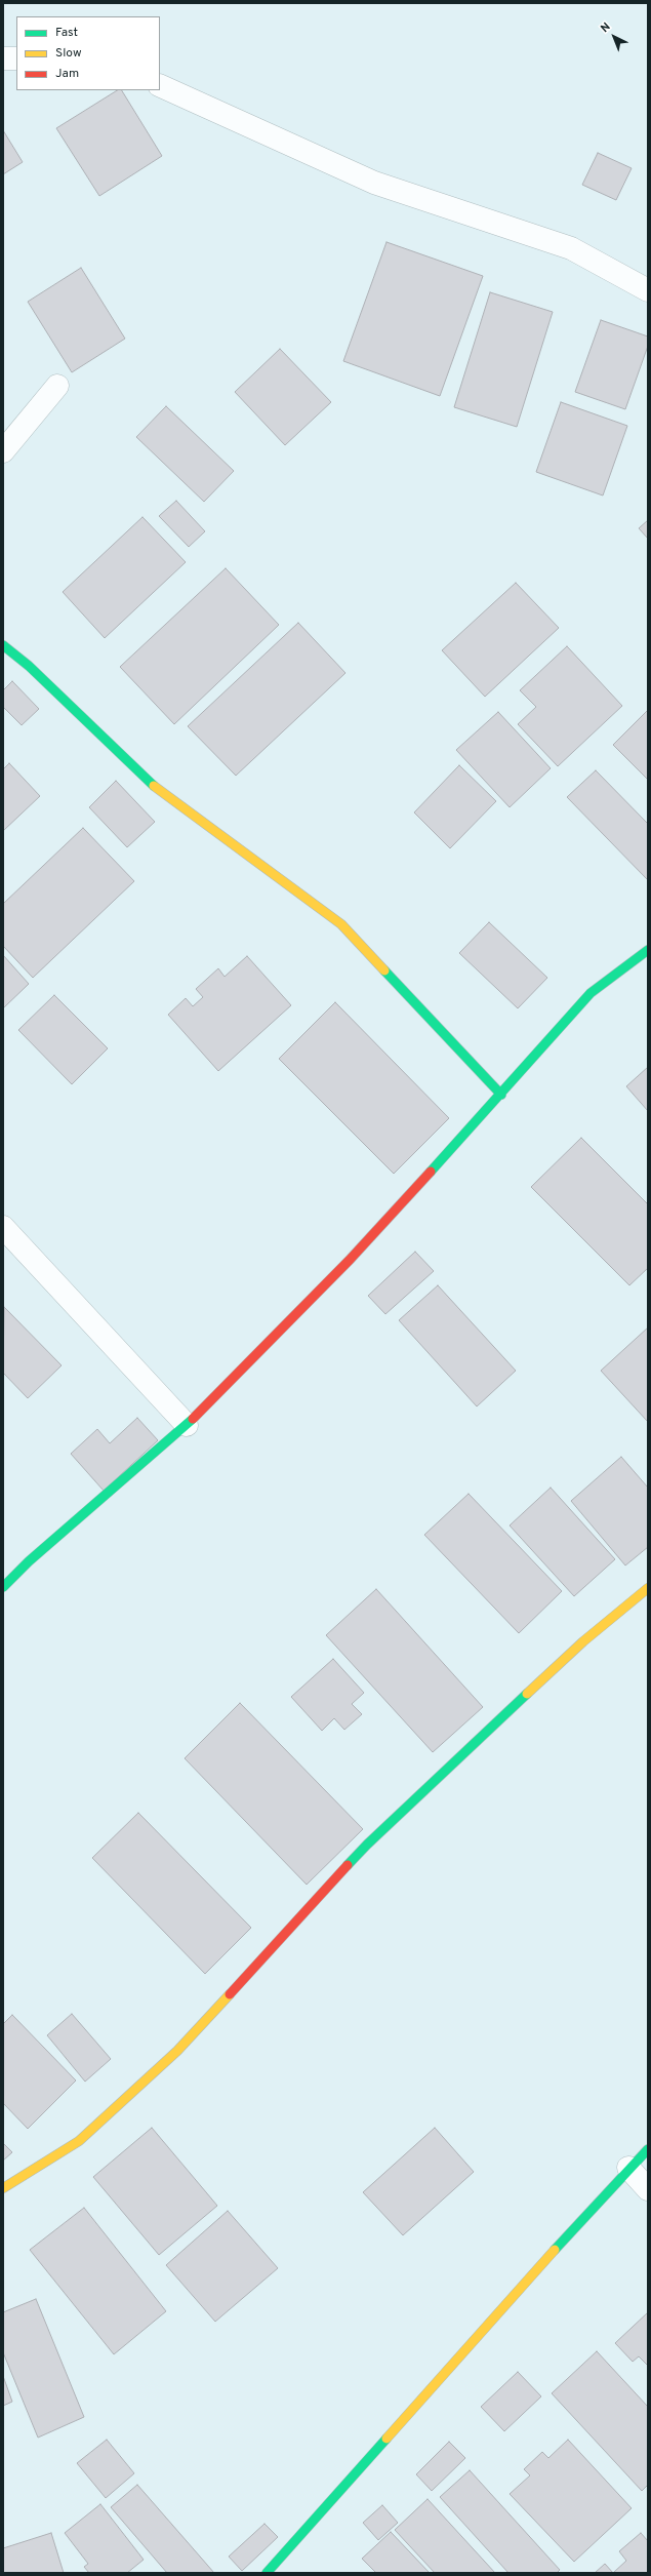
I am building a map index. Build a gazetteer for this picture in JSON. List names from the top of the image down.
{
  "legend": ["Fast", "Slow", "Jam"],
  "north": "top left"
}
